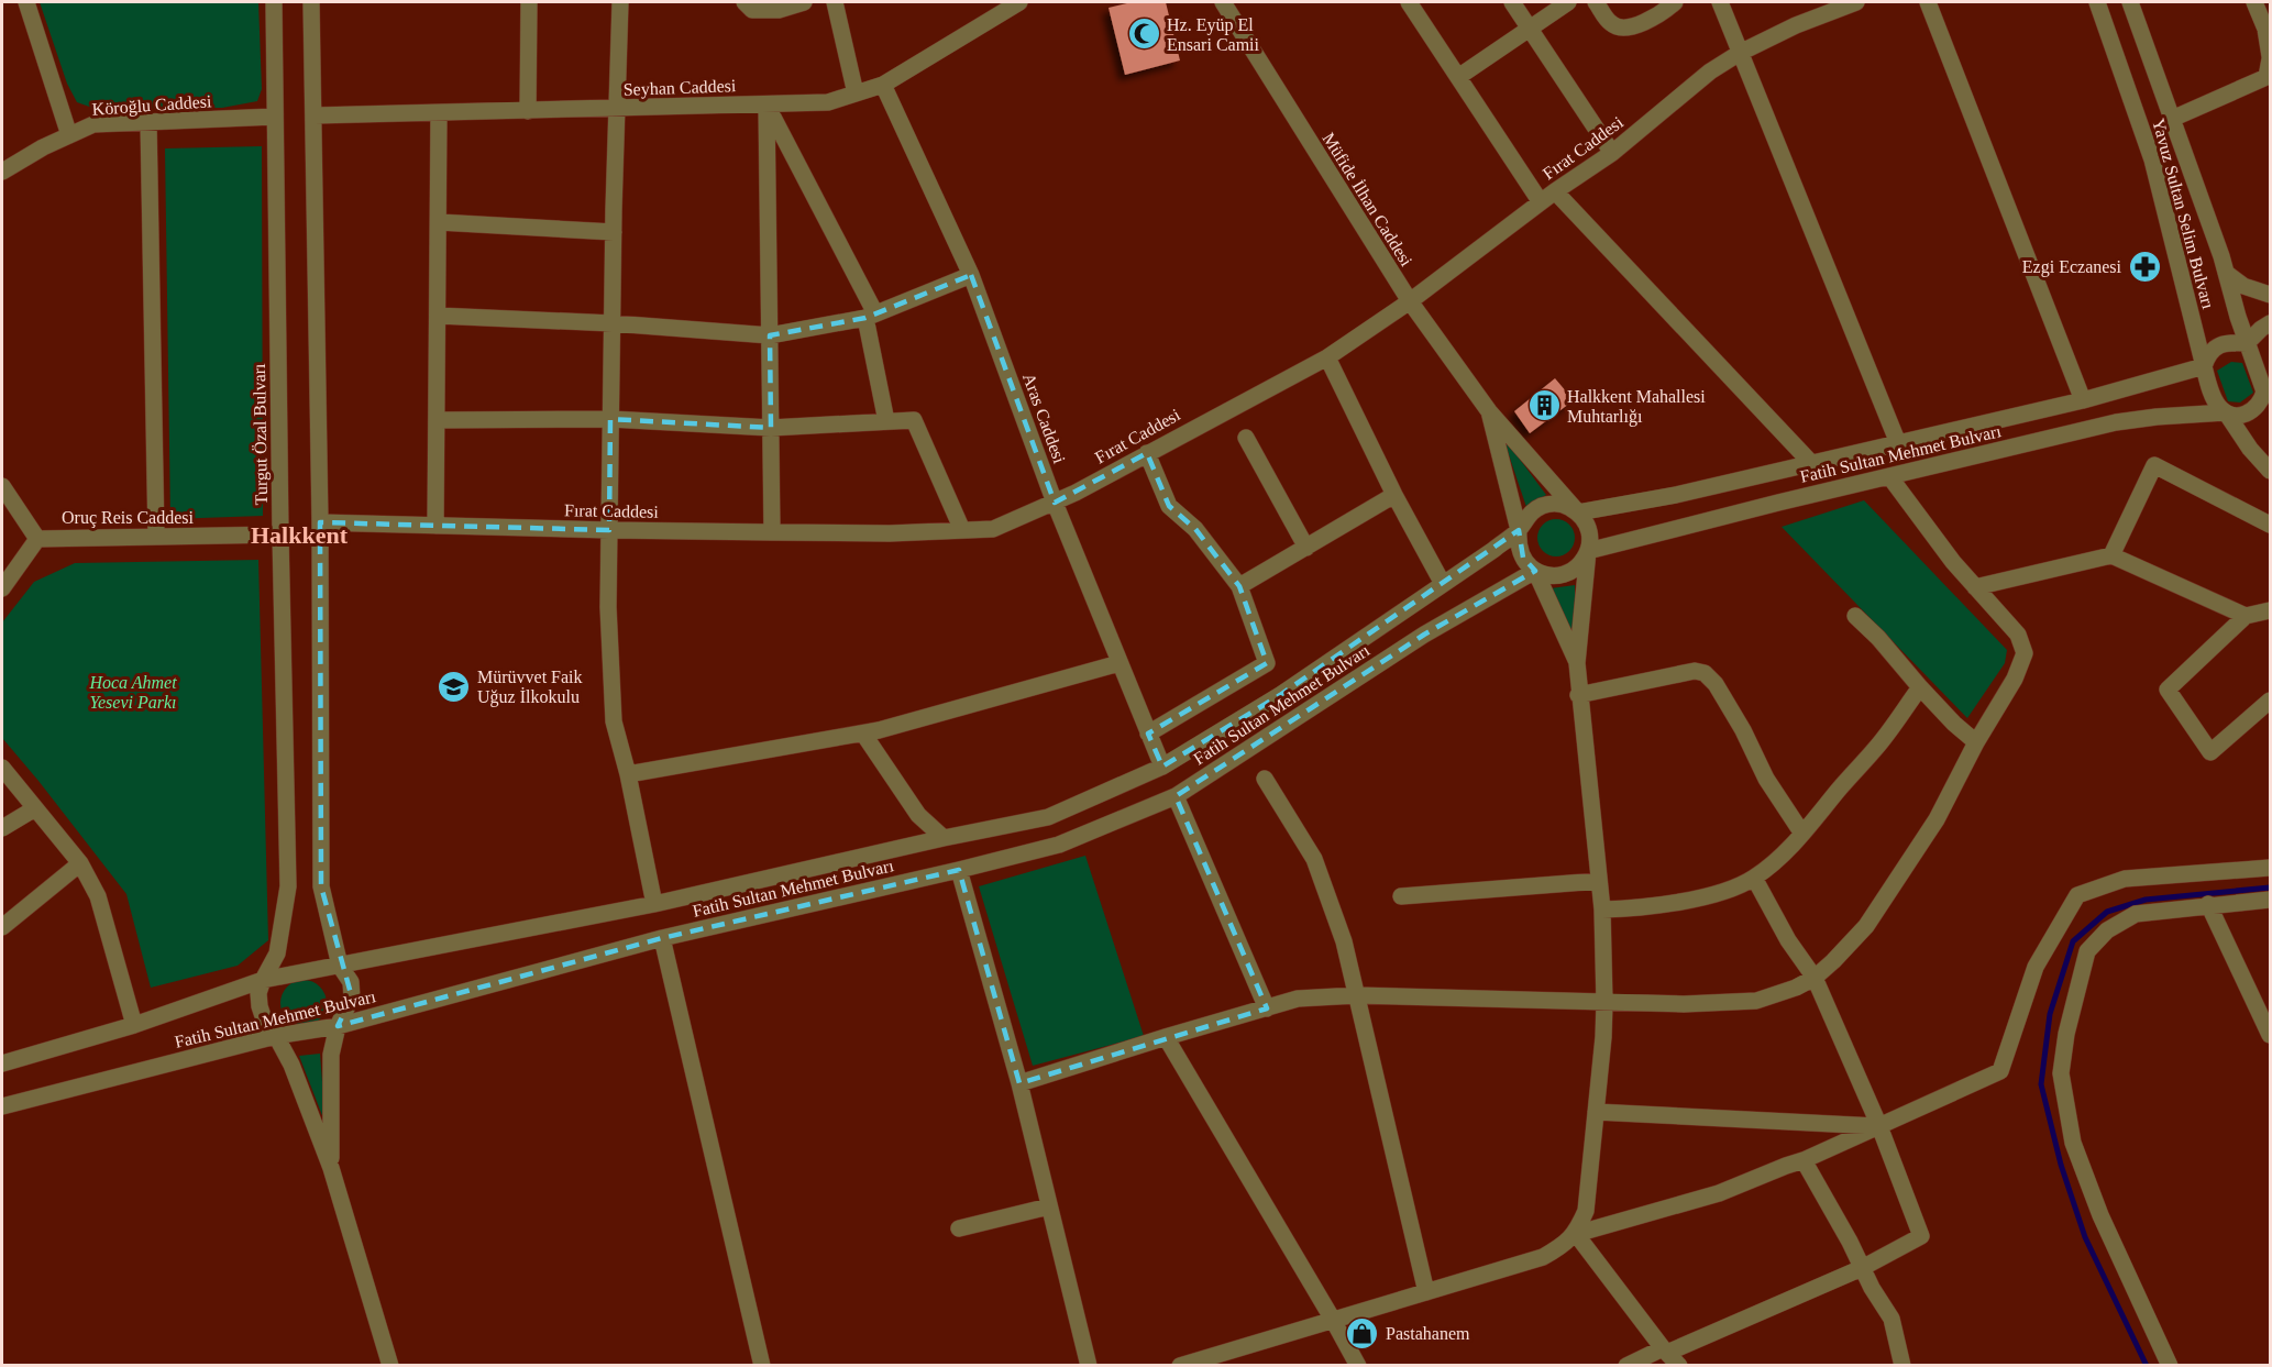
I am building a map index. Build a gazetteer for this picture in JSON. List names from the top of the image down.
{
  "streets": {
    "street": [
      "Seyhan Caddesi",
      "Köroğlu Caddesi",
      "Fırat Caddesi",
      "Müfide İlhan Caddesi",
      "Yavuz Sultan Selim Bulvarı",
      "Aras Caddesi",
      "Turgut Özal Bulvarı",
      "Fatih Sultan Mehmet Bulvarı",
      "Oruç Reis Caddesi"
    ]
  },
  "crossings": [
    ["Seyhan Caddesi", "Aras Caddesi"],
    ["Köroğlu Caddesi", "Turgut Özal Bulvarı"],
    ["Fırat Caddesi", "Müfide İlhan Caddesi"],
    ["Fırat Caddesi", "Aras Caddesi"],
    ["Müfide İlhan Caddesi", "Fatih Sultan Mehmet Bulvarı"],
    ["Yavuz Sultan Selim Bulvarı", "Fatih Sultan Mehmet Bulvarı"],
    ["Aras Caddesi", "Fatih Sultan Mehmet Bulvarı"],
    ["Turgut Özal Bulvarı", "Fatih Sultan Mehmet Bulvarı"],
    ["Turgut Özal Bulvarı", "Oruç Reis Caddesi"]
  ],
  "districts": ["Halkkent"],
  "parks": ["Hoca Ahmet Yesevi Parkı"],
  "places": {
    "mosque": ["Hz. Eyüp El Ensari Camii"],
    "pharmacy": ["Ezgi Eczanesi"],
    "building": ["Halkkent Mahallesi Muhtarlığı"],
    "school or university": ["Mürüvvet Faik Uğuz İlkokulu"],
    "shop": ["Pastahanem"]
  }
}
